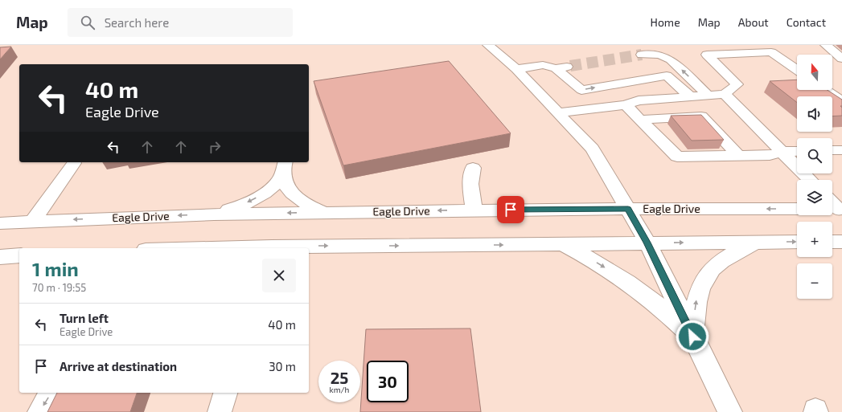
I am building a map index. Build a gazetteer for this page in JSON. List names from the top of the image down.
{
  "streets": {
    "street": ["Eagle Drive"]
  },
  "north": "top",
  "page": {
    "header": "Map",
    "search": "Search here",
    "nav": [
      "Home",
      "Map",
      "About",
      "Contact"
    ],
    "map_buttons": ["+", "−"],
    "turn": ["40 m", "Eagle Drive"],
    "heading": ["1 min", "70 m · 19:55"],
    "list": [
      {
        "name": "Turn left",
        "note": "Eagle Drive",
        "value": "40 m"
      },
      {
        "name": "Arrive at destination",
        "value": "30 m"
      }
    ],
    "speed": "25 km/h",
    "limit": "30"
  }
}
